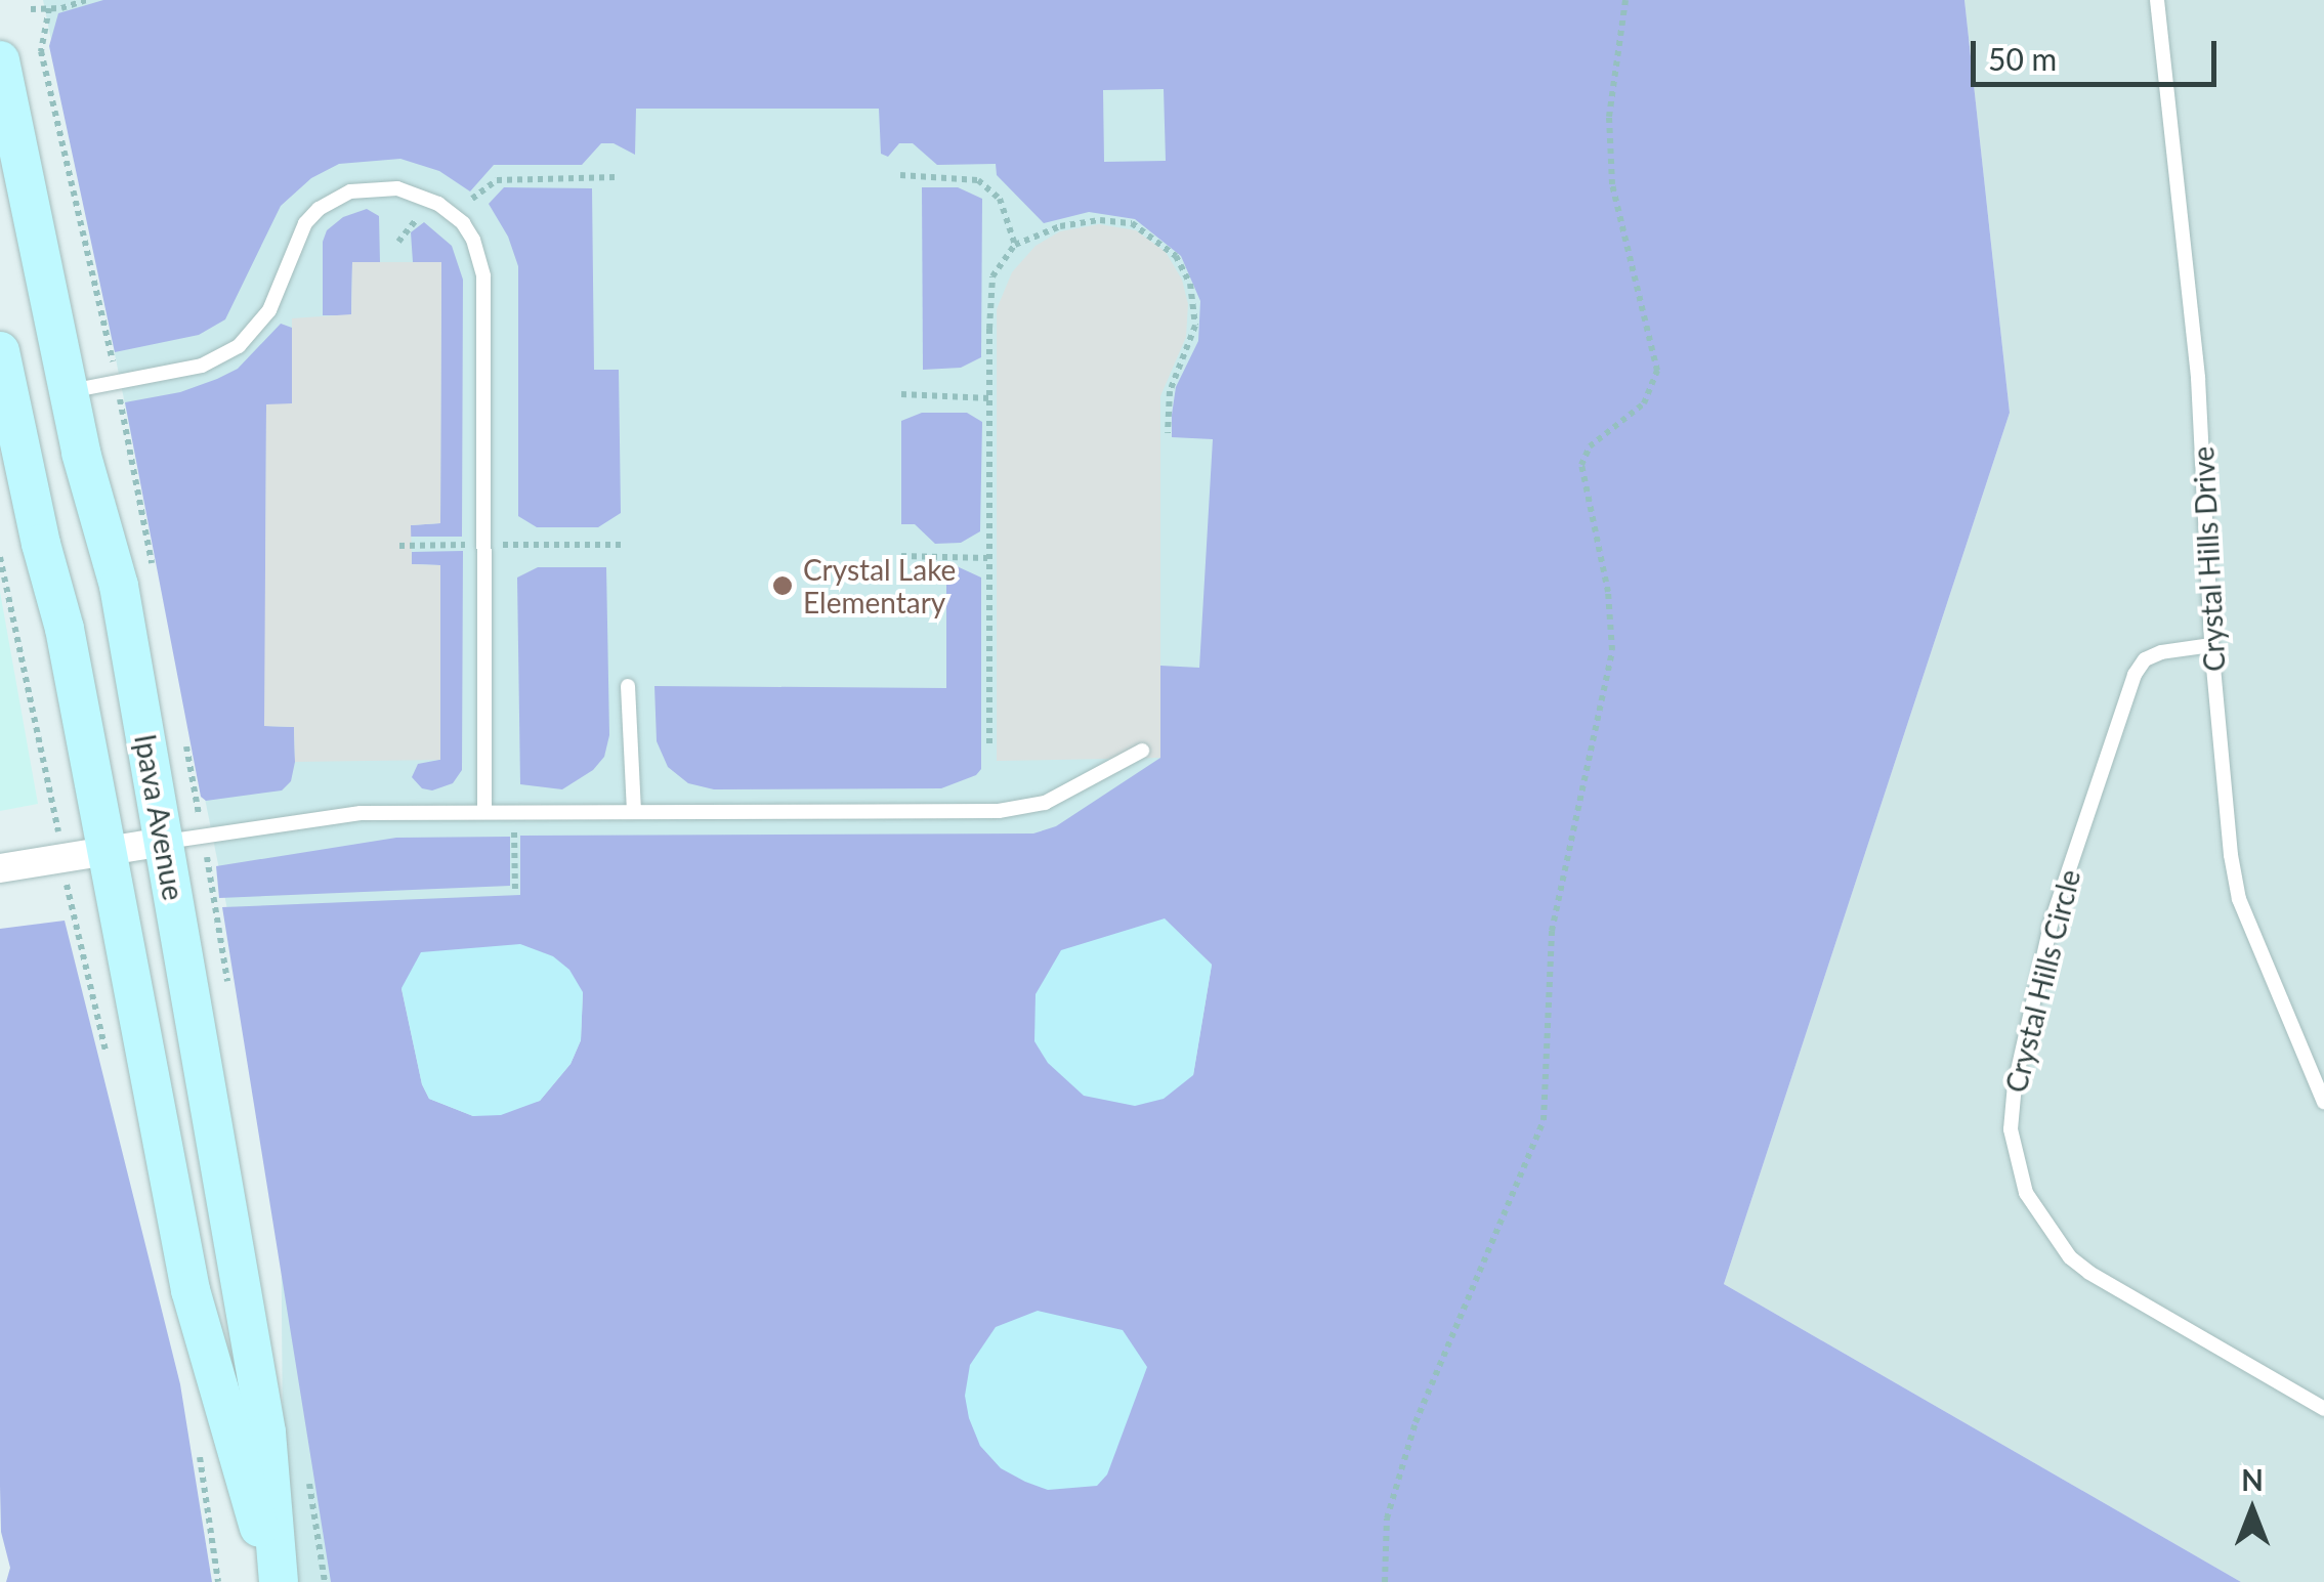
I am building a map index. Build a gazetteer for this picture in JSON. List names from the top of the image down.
{
  "streets": {
    "street": ["Ipava Avenue"],
    "lane": ["Crystal Hills Drive", "Crystal Hills Circle"]
  },
  "crossings": [
    ["Crystal Hills Drive", "Crystal Hills Circle"]
  ],
  "places": ["Crystal Lake Elementary"],
  "scale_bar": "50 m",
  "north": "top"
}
